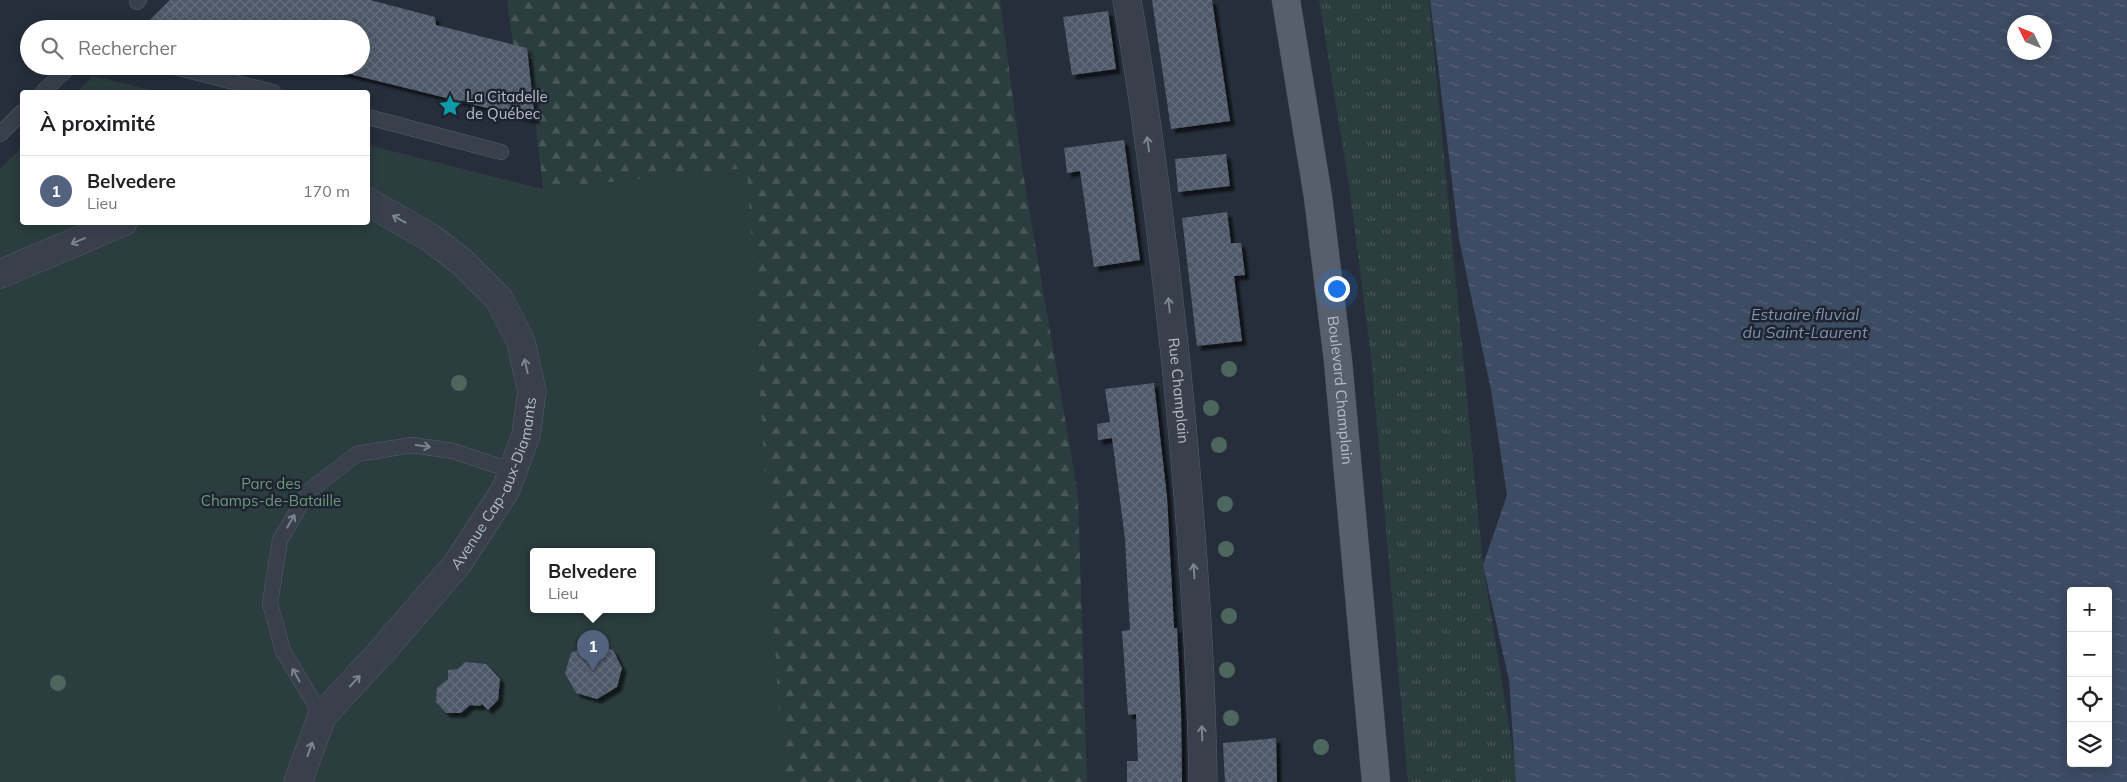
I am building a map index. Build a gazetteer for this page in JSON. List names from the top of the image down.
{
  "streets": {
    "main road": ["Boulevard Champlain"],
    "street": ["Rue Champlain", "Avenue Cap-aux-Diamants"]
  },
  "one_way": ["Rue Champlain", "Avenue Cap-aux-Diamants"],
  "water": ["Estuaire fluvial du Saint-Laurent"],
  "parks": ["Parc des Champs-de-Bataille"],
  "places": {
    "place": ["La Citadelle de Québec"]
  },
  "north": "top left",
  "page": {
    "search": "Rechercher",
    "heading": "À proximité",
    "list": [
      {
        "mark": "1",
        "name": "Belvedere",
        "note": "Lieu",
        "value": "170 m"
      }
    ],
    "popup": ["Belvedere", "Lieu"],
    "map_buttons": ["+", "−"],
    "pins": "1"
  }
}
